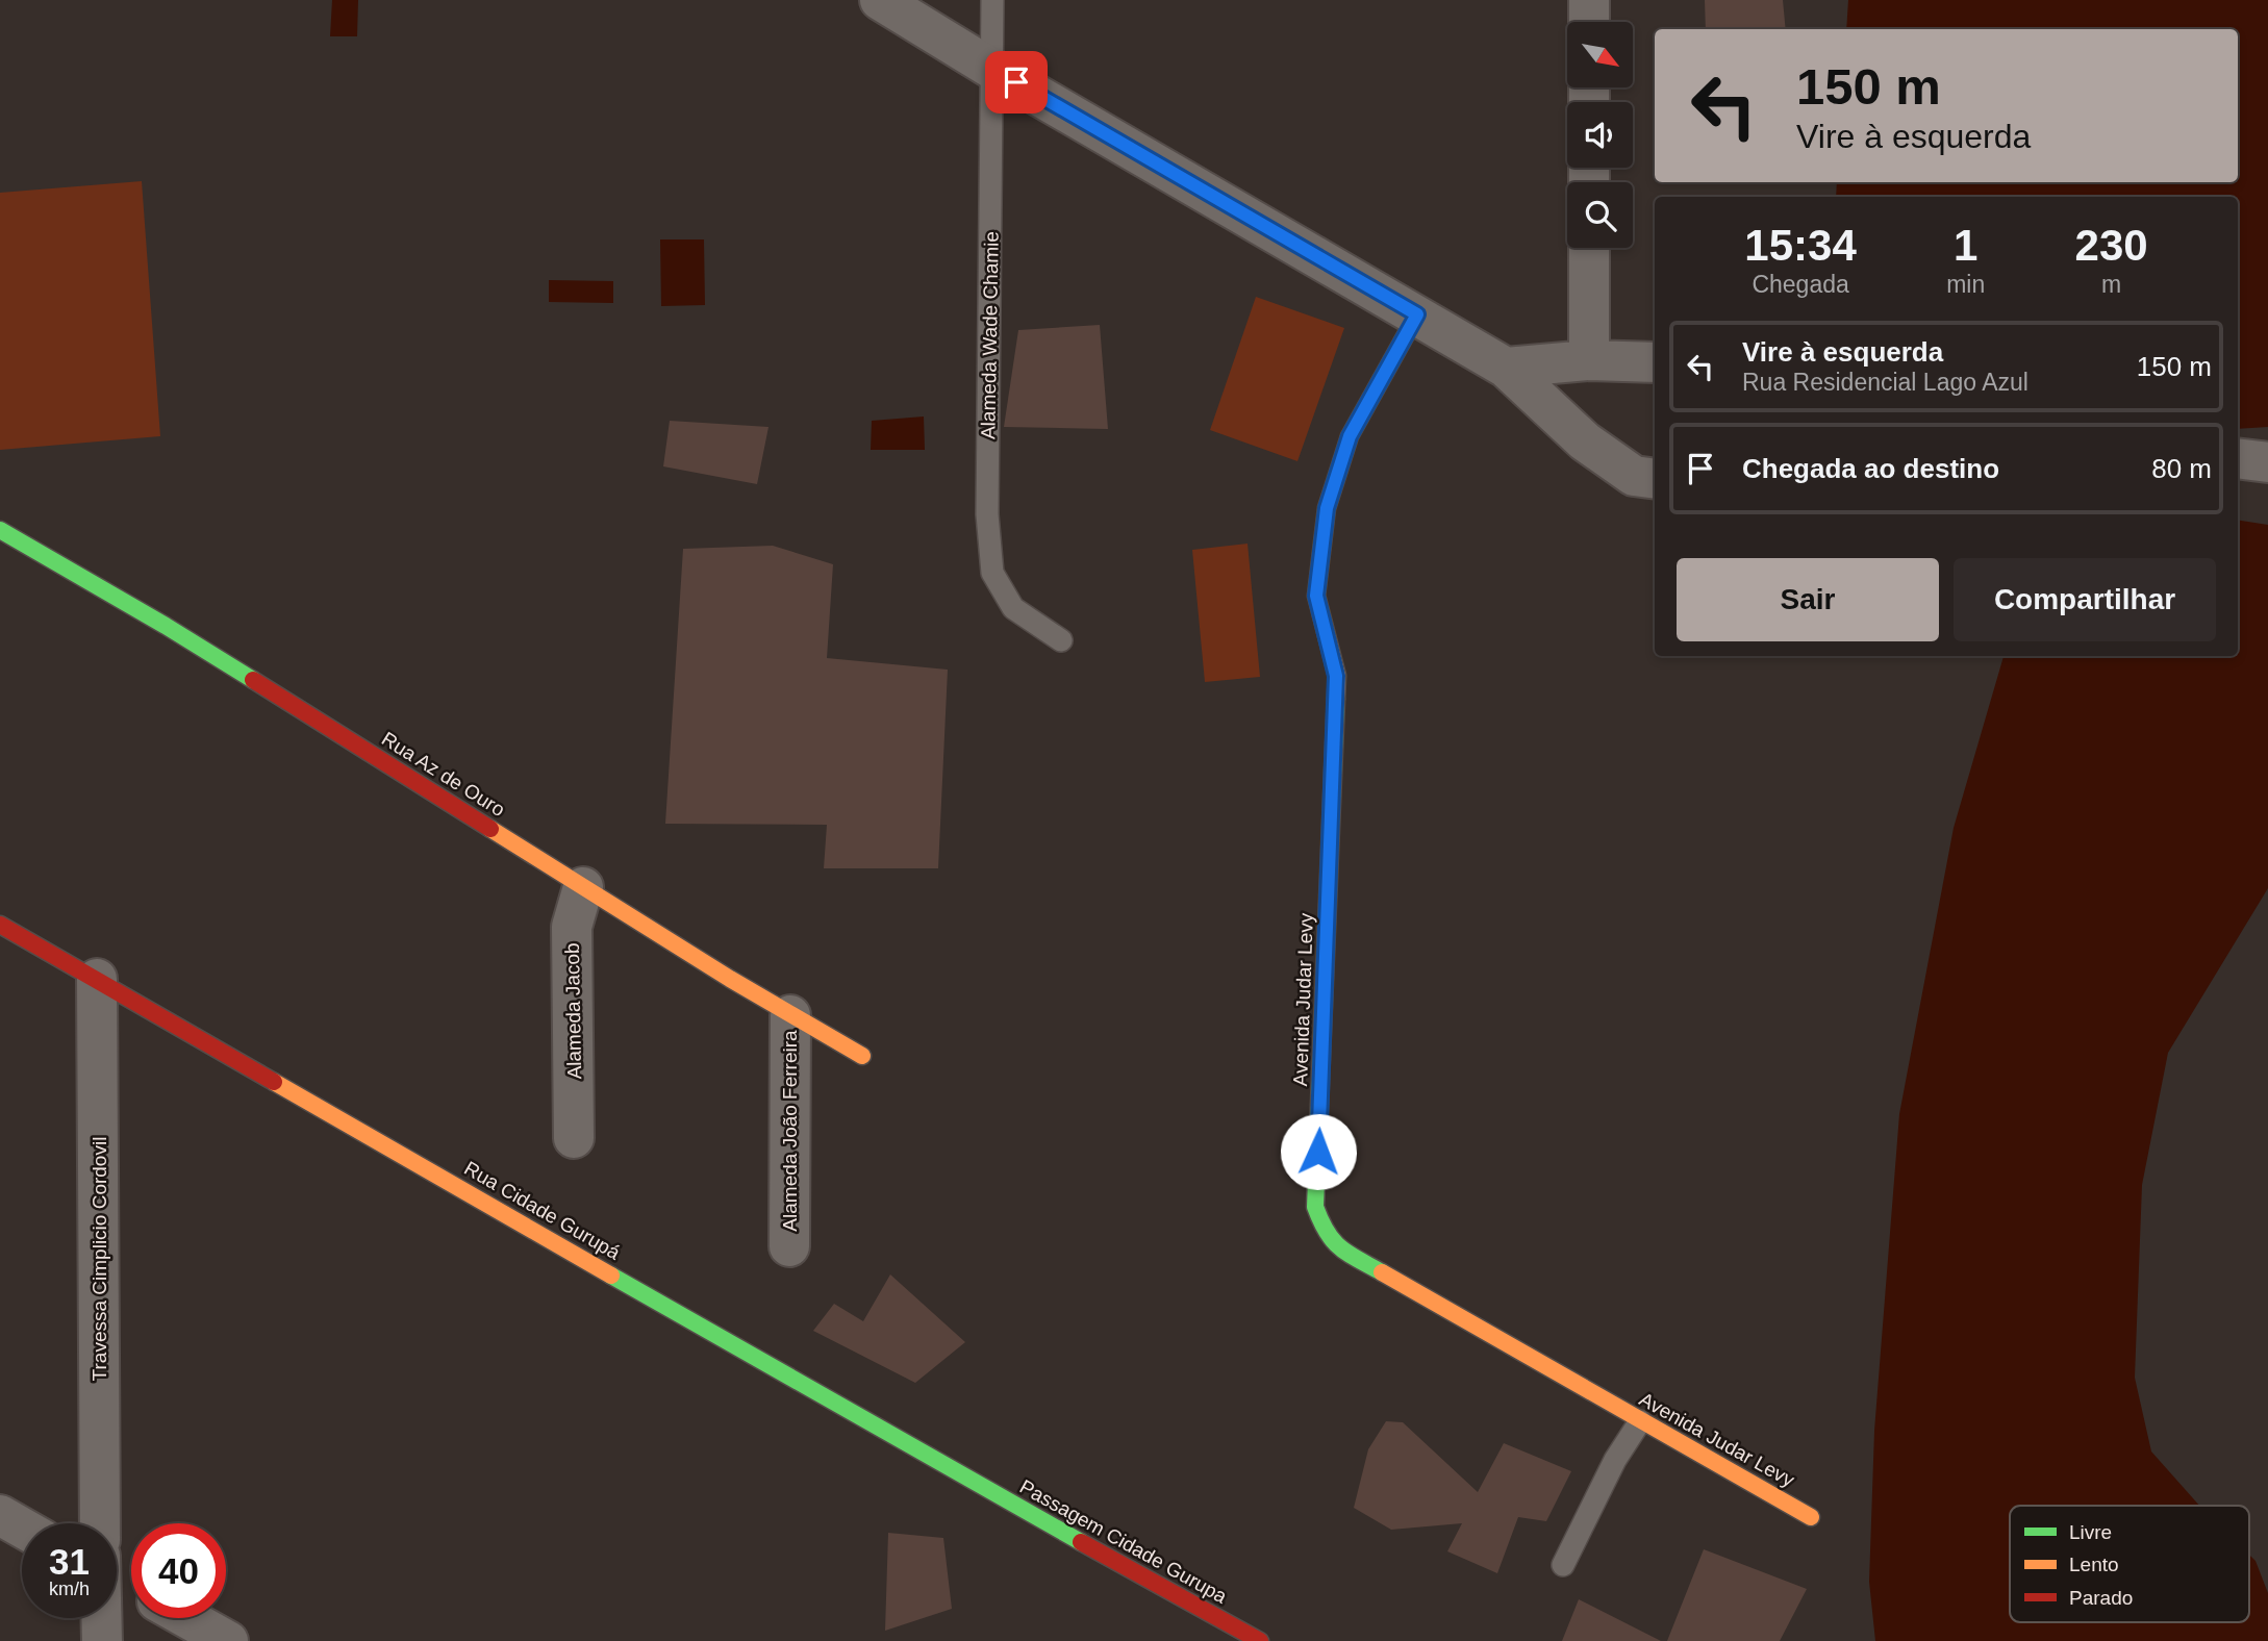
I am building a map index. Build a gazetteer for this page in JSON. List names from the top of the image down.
{
  "streets": {
    "street": [
      "Rua Az de Ouro",
      "Avenida Judar Levy",
      "Alameda Jacob",
      "Alameda João Ferreira",
      "Rua Cidade Gurupá",
      "Travessa Cimplicio Cordovil",
      "Passagem Cidade Gurupa"
    ],
    "lane": ["Alameda Wade Chamie"]
  },
  "crossings": [
    ["Rua Az de Ouro", "Alameda Jacob"],
    ["Rua Az de Ouro", "Alameda João Ferreira"],
    ["Rua Cidade Gurupá", "Travessa Cimplicio Cordovil"],
    ["Rua Cidade Gurupá", "Passagem Cidade Gurupa"]
  ],
  "legend": ["Livre", "Lento", "Parado"],
  "north": "bottom right",
  "page": {
    "turn": ["150 m", "Vire à esquerda"],
    "eta": [
      "15:34",
      "Chegada",
      "1",
      "min",
      "230",
      "m"
    ],
    "list": [
      {
        "name": "Vire à esquerda",
        "note": "Rua Residencial Lago Azul",
        "value": "150 m"
      },
      {
        "name": "Chegada ao destino",
        "value": "80 m"
      }
    ],
    "buttons": ["Sair", "Compartilhar"],
    "speed": "31 km/h",
    "limit": "40"
  }
}
